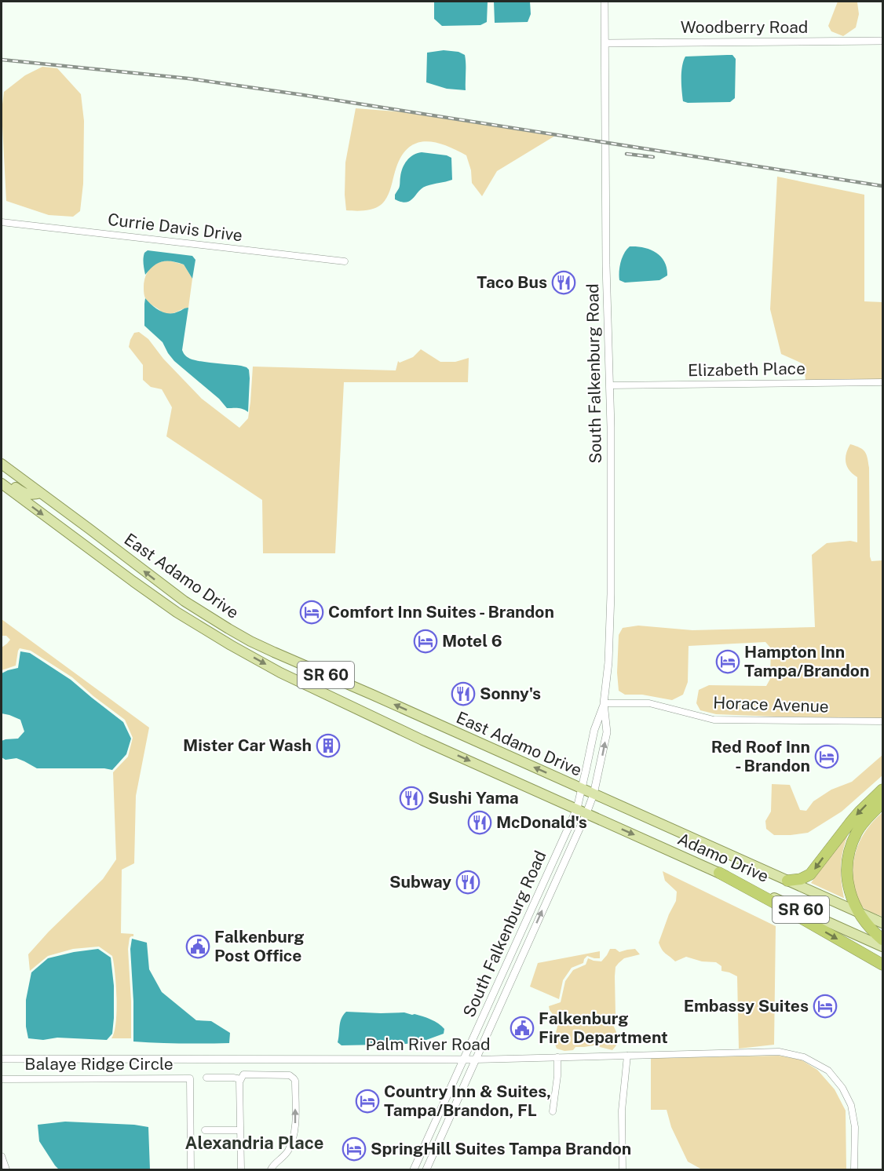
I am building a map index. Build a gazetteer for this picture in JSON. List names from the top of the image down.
{
  "streets": {
    "main road": ["East Adamo Drive", "SR 60", "Adamo Drive"],
    "street": [
      "Woodberry Road",
      "Currie Davis Drive",
      "Elizabeth Place",
      "South Falkenburg Road",
      "Horace Avenue",
      "Palm River Road",
      "Balaye Ridge Circle"
    ]
  },
  "crossings": [
    ["Woodberry Road", "South Falkenburg Road"],
    ["Elizabeth Place", "South Falkenburg Road"],
    ["South Falkenburg Road", "East Adamo Drive"],
    ["South Falkenburg Road", "SR 60"],
    ["South Falkenburg Road", "Horace Avenue"],
    ["South Falkenburg Road", "Adamo Drive"],
    ["South Falkenburg Road", "Palm River Road"],
    ["East Adamo Drive", "Adamo Drive"],
    ["SR 60", "Adamo Drive"]
  ],
  "districts": ["Alexandria Place"],
  "places": {
    "restaurant": [
      "Taco Bus",
      "Sonny's",
      "Sushi Yama",
      "McDonald's",
      "Subway"
    ],
    "hotel": [
      "Comfort Inn Suites - Brandon",
      "Motel 6",
      "Hampton Inn Tampa/Brandon",
      "Red Roof Inn - Brandon",
      "Embassy Suites",
      "Country Inn & Suites, Tampa/Brandon, FL",
      "SpringHill Suites Tampa Brandon"
    ],
    "building": ["Mister Car Wash"],
    "public building": ["Falkenburg Post Office", "Falkenburg Fire Department"]
  }
}
